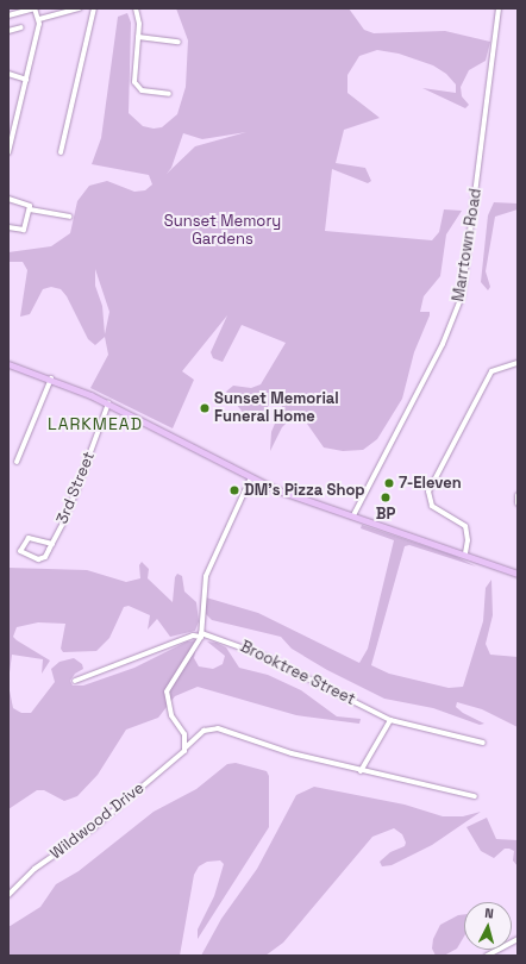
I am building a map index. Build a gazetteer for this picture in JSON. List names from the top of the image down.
{
  "streets": {
    "street": [
      "Marrtown Road",
      "3rd Street",
      "Brooktree Street",
      "Wildwood Drive"
    ]
  },
  "districts": ["LARKMEAD"],
  "parks": ["Sunset Memory Gardens"],
  "places": [
    "Sunset Memorial Funeral Home",
    "7-Eleven",
    "DM's Pizza Shop",
    "BP"
  ],
  "north": "top"
}
